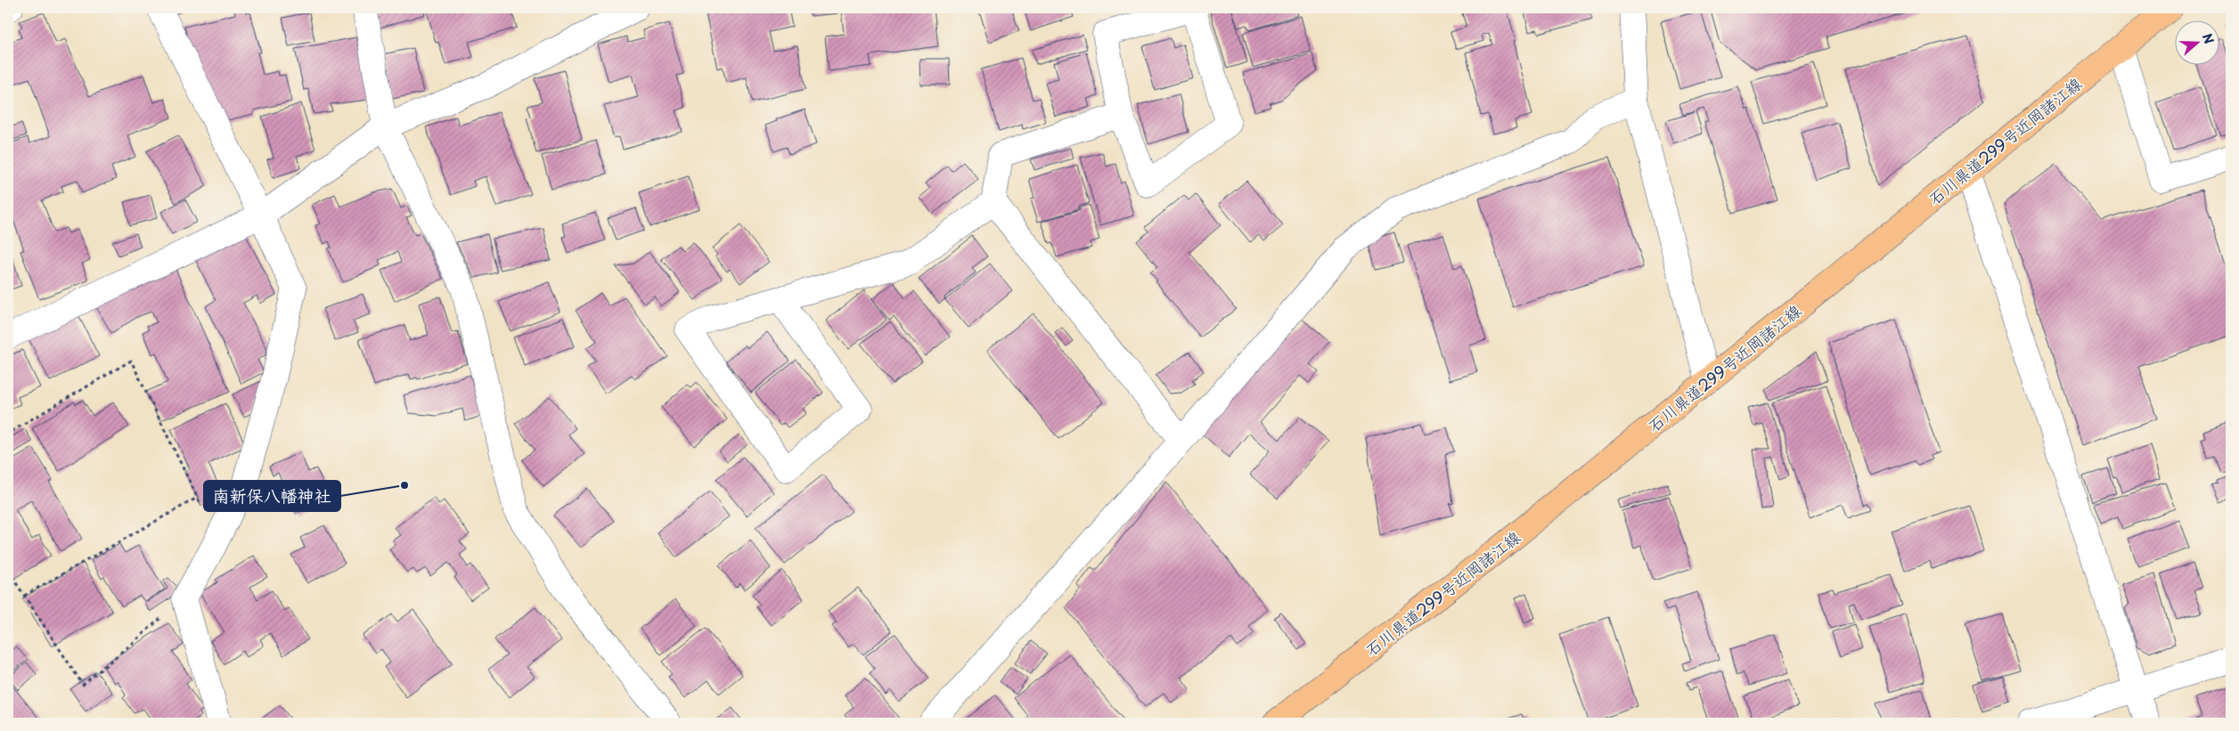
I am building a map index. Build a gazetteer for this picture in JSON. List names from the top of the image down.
{
  "streets": {
    "main road": ["石川県道299号近岡諸江線"]
  },
  "places": ["南新保八幡神社"],
  "north": "right"
}
